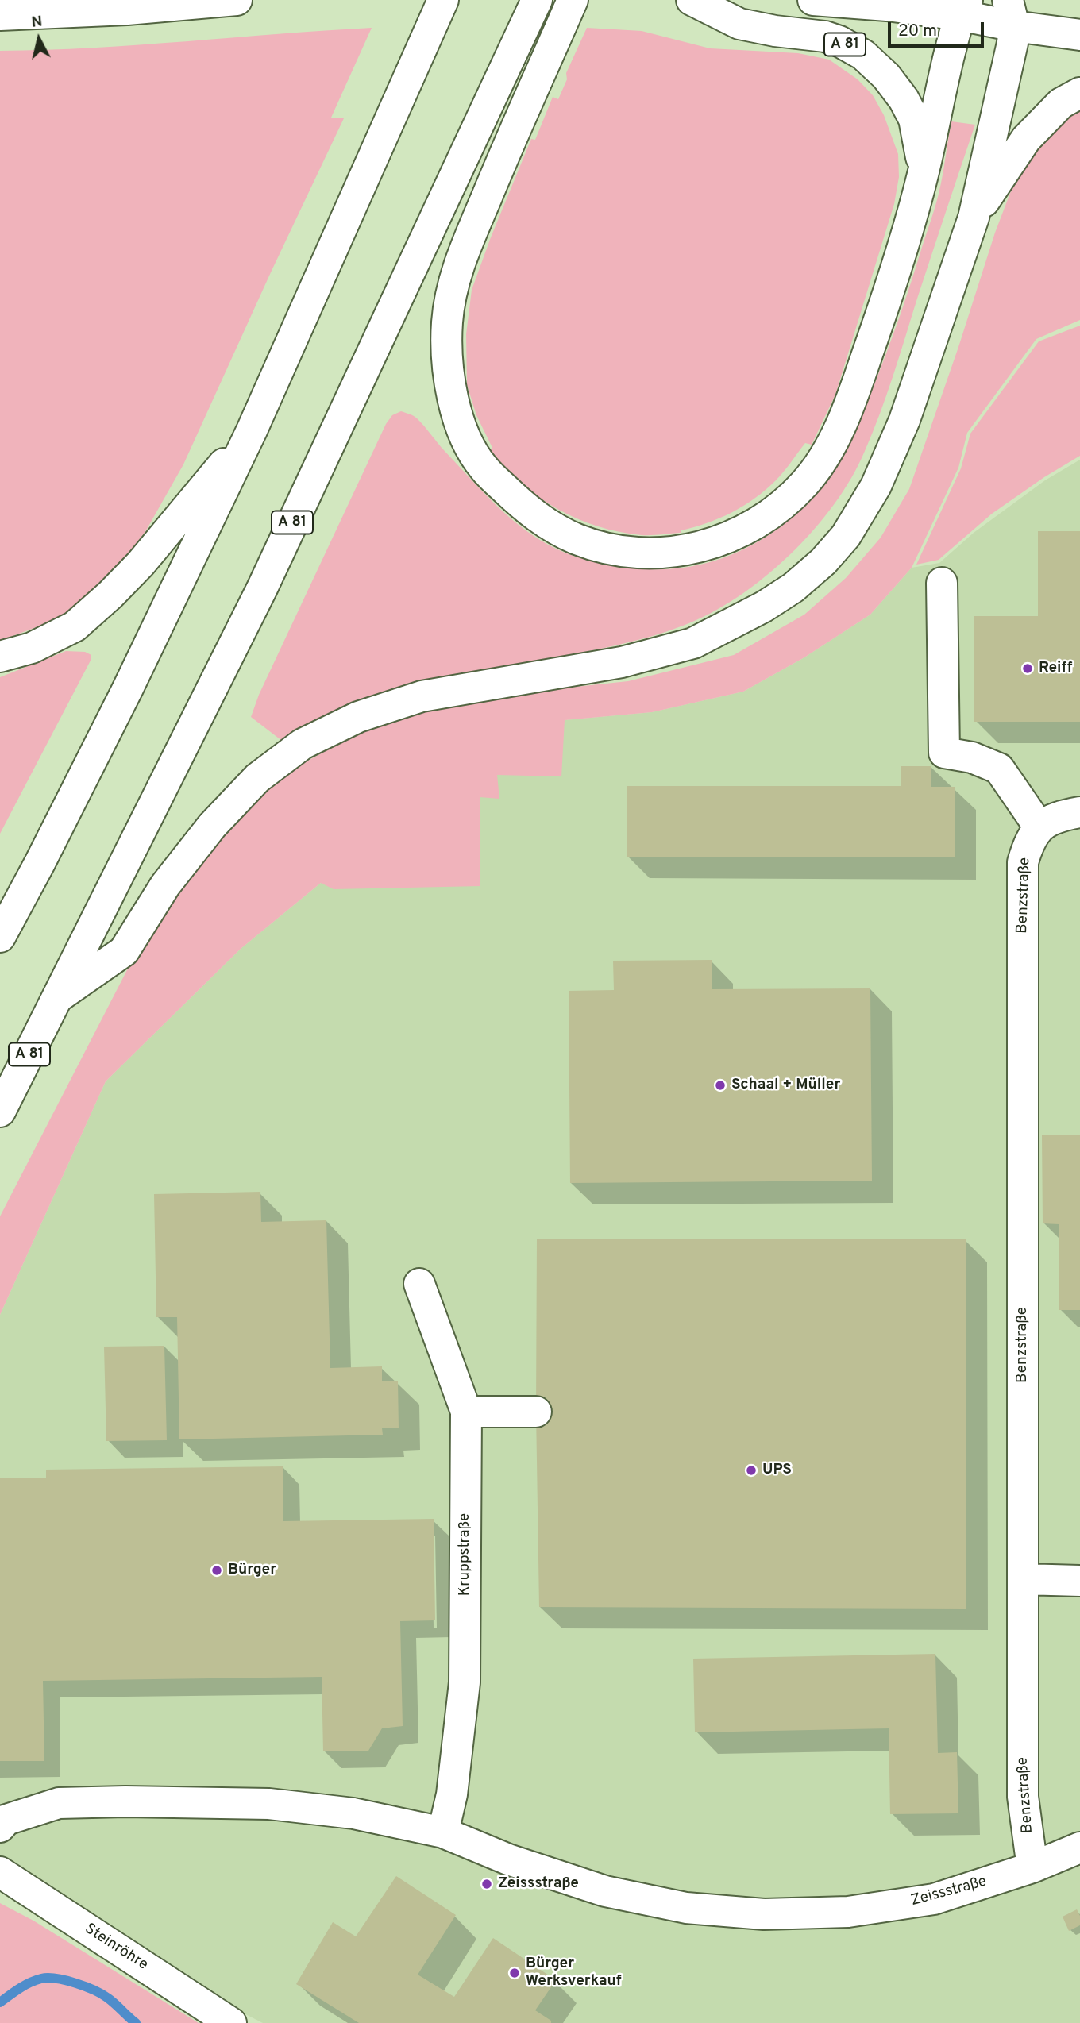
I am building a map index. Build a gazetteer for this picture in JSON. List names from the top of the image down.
{
  "streets": {
    "main road": [
      "A 81",
      "Benzstraße",
      "Kruppstraße",
      "Zeissstraße",
      "Steinröhre"
    ]
  },
  "crossings": [
    ["Benzstraße", "Zeissstraße"],
    ["Kruppstraße", "Zeissstraße"]
  ],
  "places": [
    "Reiff",
    "Schaal + Müller",
    "UPS",
    "Bürger",
    "Zeissstraße",
    "Bürger Werksverkauf"
  ],
  "scale_bar": "20 m",
  "north": "top"
}
